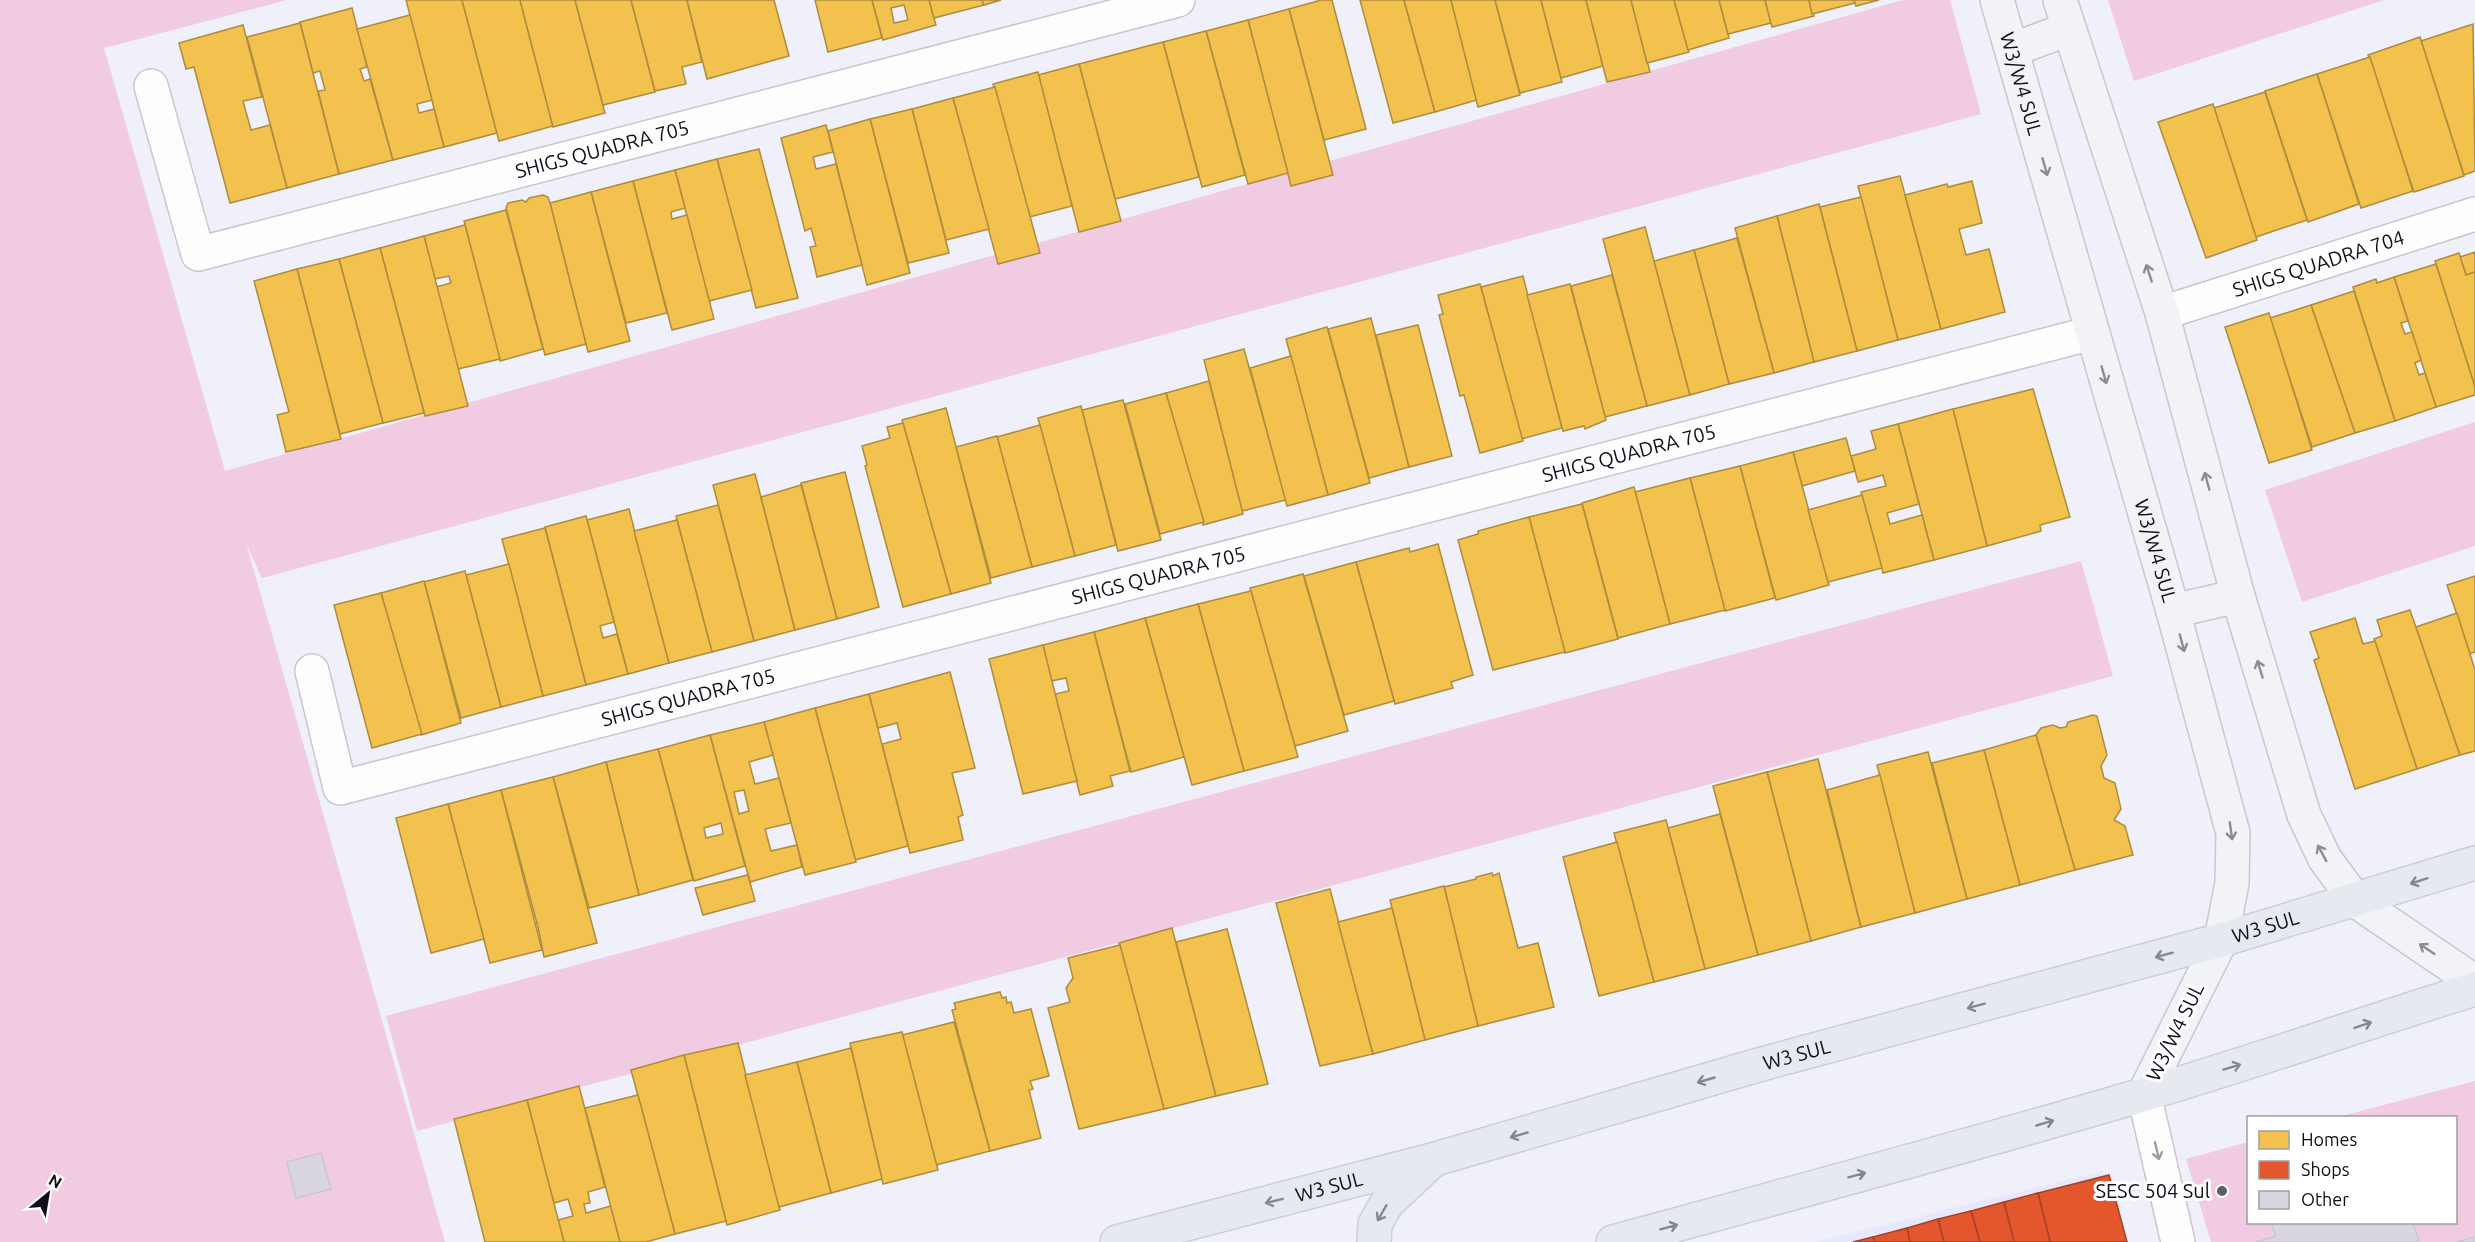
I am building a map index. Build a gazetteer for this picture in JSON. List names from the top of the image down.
{
  "streets": {
    "main road": ["W3/W4 SUL", "W3 SUL"],
    "street": ["SHIGS QUADRA 705", "SHIGS QUADRA 704"]
  },
  "crossings": [
    ["W3/W4 SUL", "SHIGS QUADRA 705"],
    ["W3/W4 SUL", "W3 SUL"]
  ],
  "places": ["SESC 504 Sul"],
  "legend": ["Homes", "Shops", "Other"],
  "north": "top right"
}
